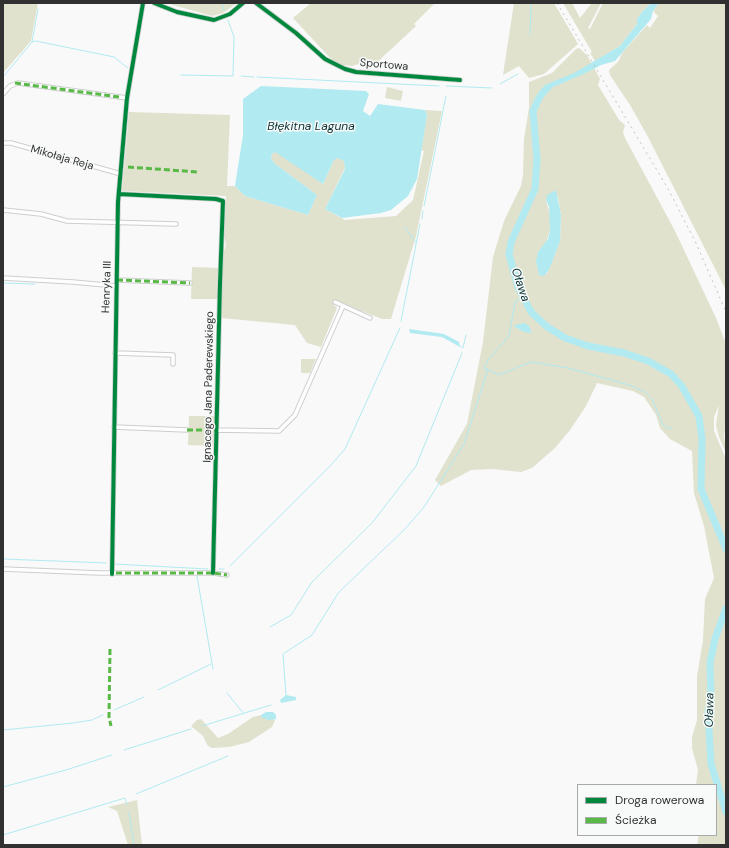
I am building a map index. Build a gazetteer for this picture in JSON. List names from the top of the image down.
{
  "streets": {
    "street": [
      "Sportowa",
      "Mikołaja Reja",
      "Henryka III",
      "Ignacego Jana Paderewskiego"
    ]
  },
  "crossings": [
    ["Mikołaja Reja", "Henryka III"],
    ["Henryka III", "Ignacego Jana Paderewskiego"]
  ],
  "water": ["Błękitna Laguna", "Oława"],
  "legend": ["Droga rowerowa", "Ścieżka"]
}
